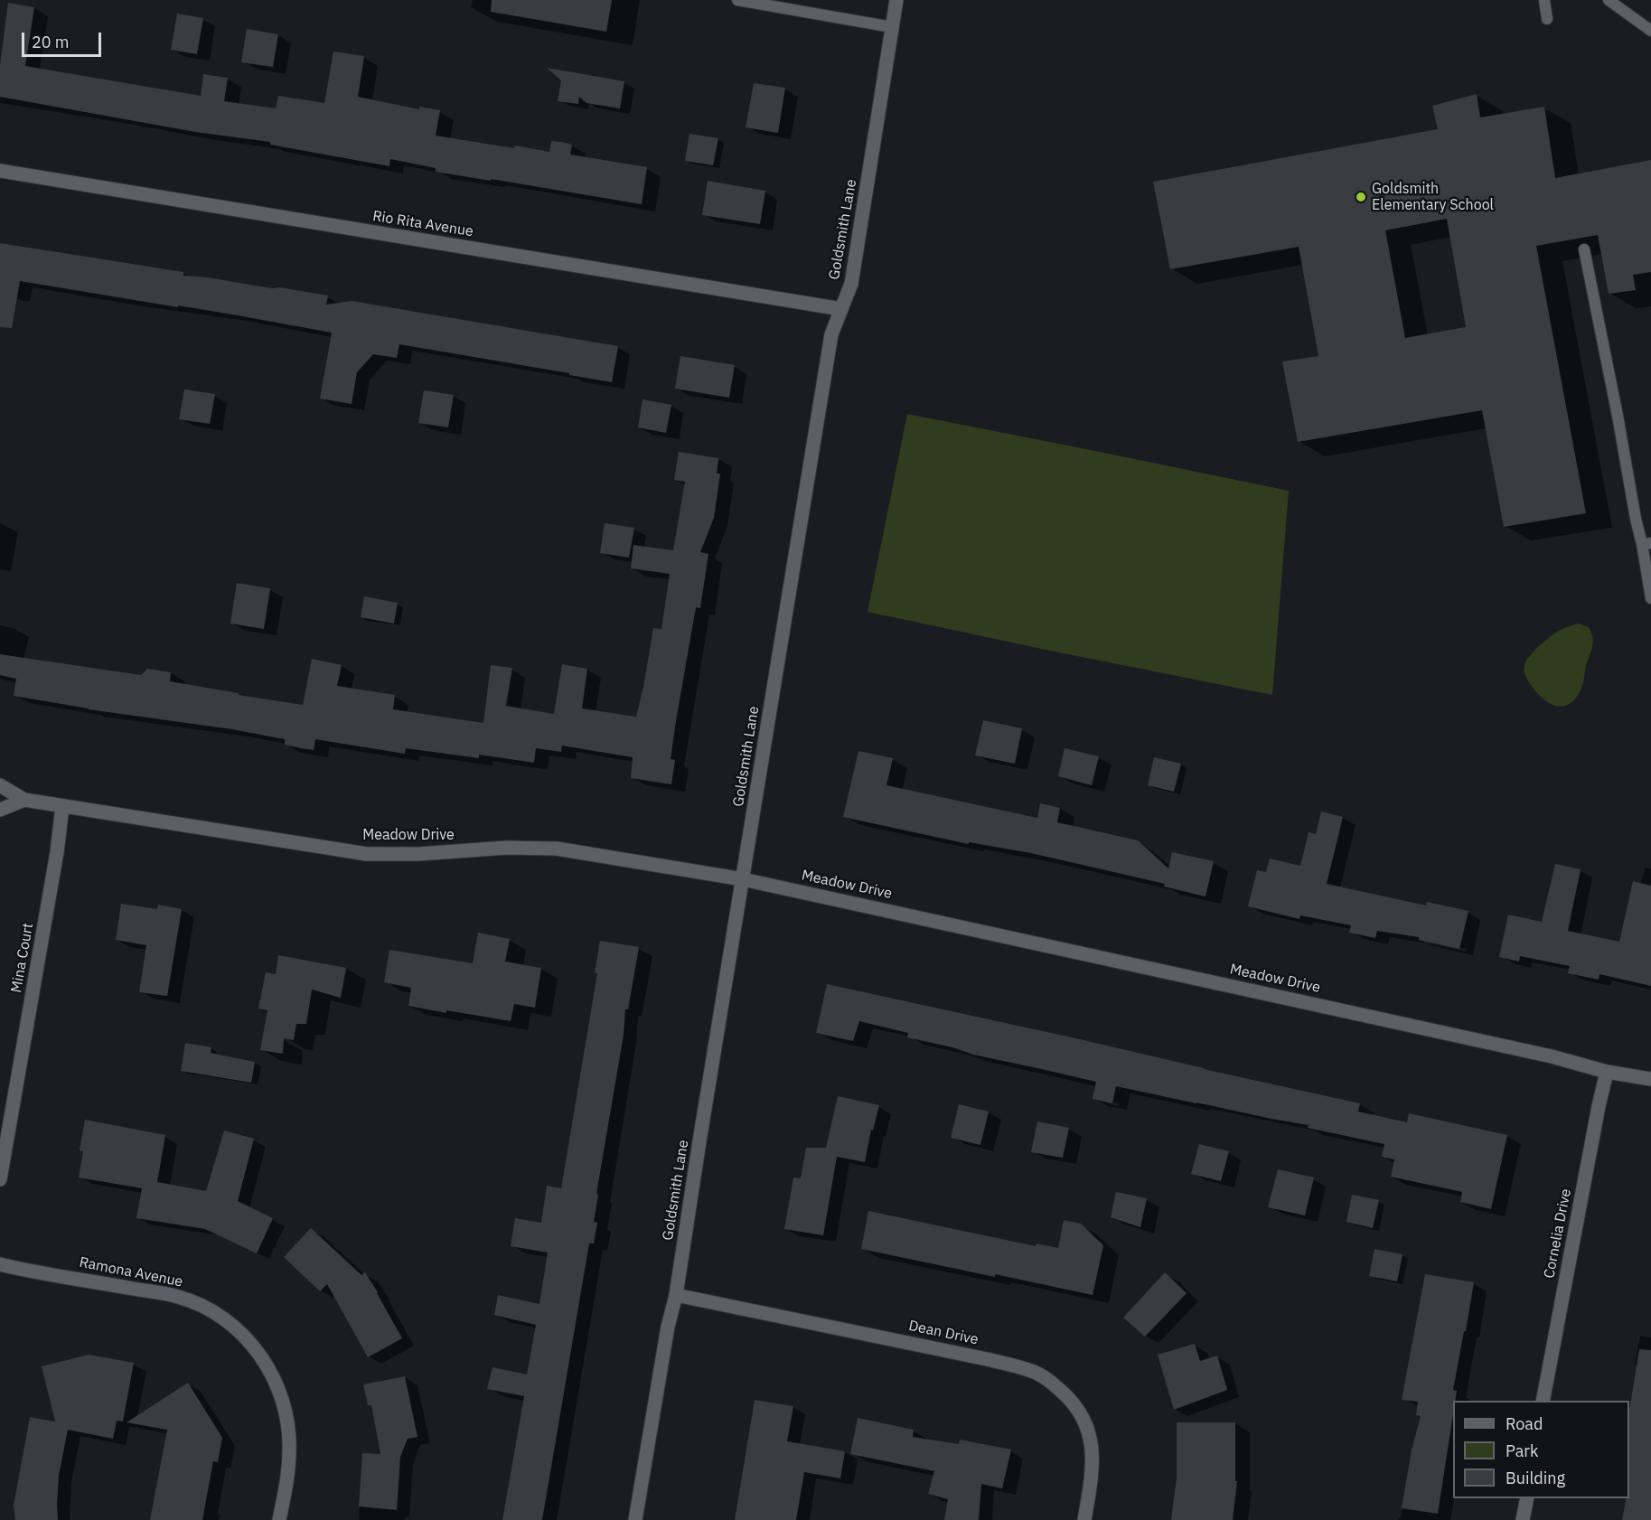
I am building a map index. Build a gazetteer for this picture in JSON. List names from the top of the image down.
{
  "streets": {
    "street": [
      "Rio Rita Avenue",
      "Goldsmith Lane",
      "Meadow Drive",
      "Mina Court",
      "Cornelia Drive",
      "Ramona Avenue",
      "Dean Drive"
    ]
  },
  "crossings": [
    ["Rio Rita Avenue", "Goldsmith Lane"],
    ["Goldsmith Lane", "Meadow Drive"],
    ["Goldsmith Lane", "Dean Drive"],
    ["Meadow Drive", "Mina Court"],
    ["Meadow Drive", "Cornelia Drive"]
  ],
  "places": ["Goldsmith Elementary School"],
  "legend": ["Road", "Park", "Building"],
  "scale_bar": "20 m"
}
